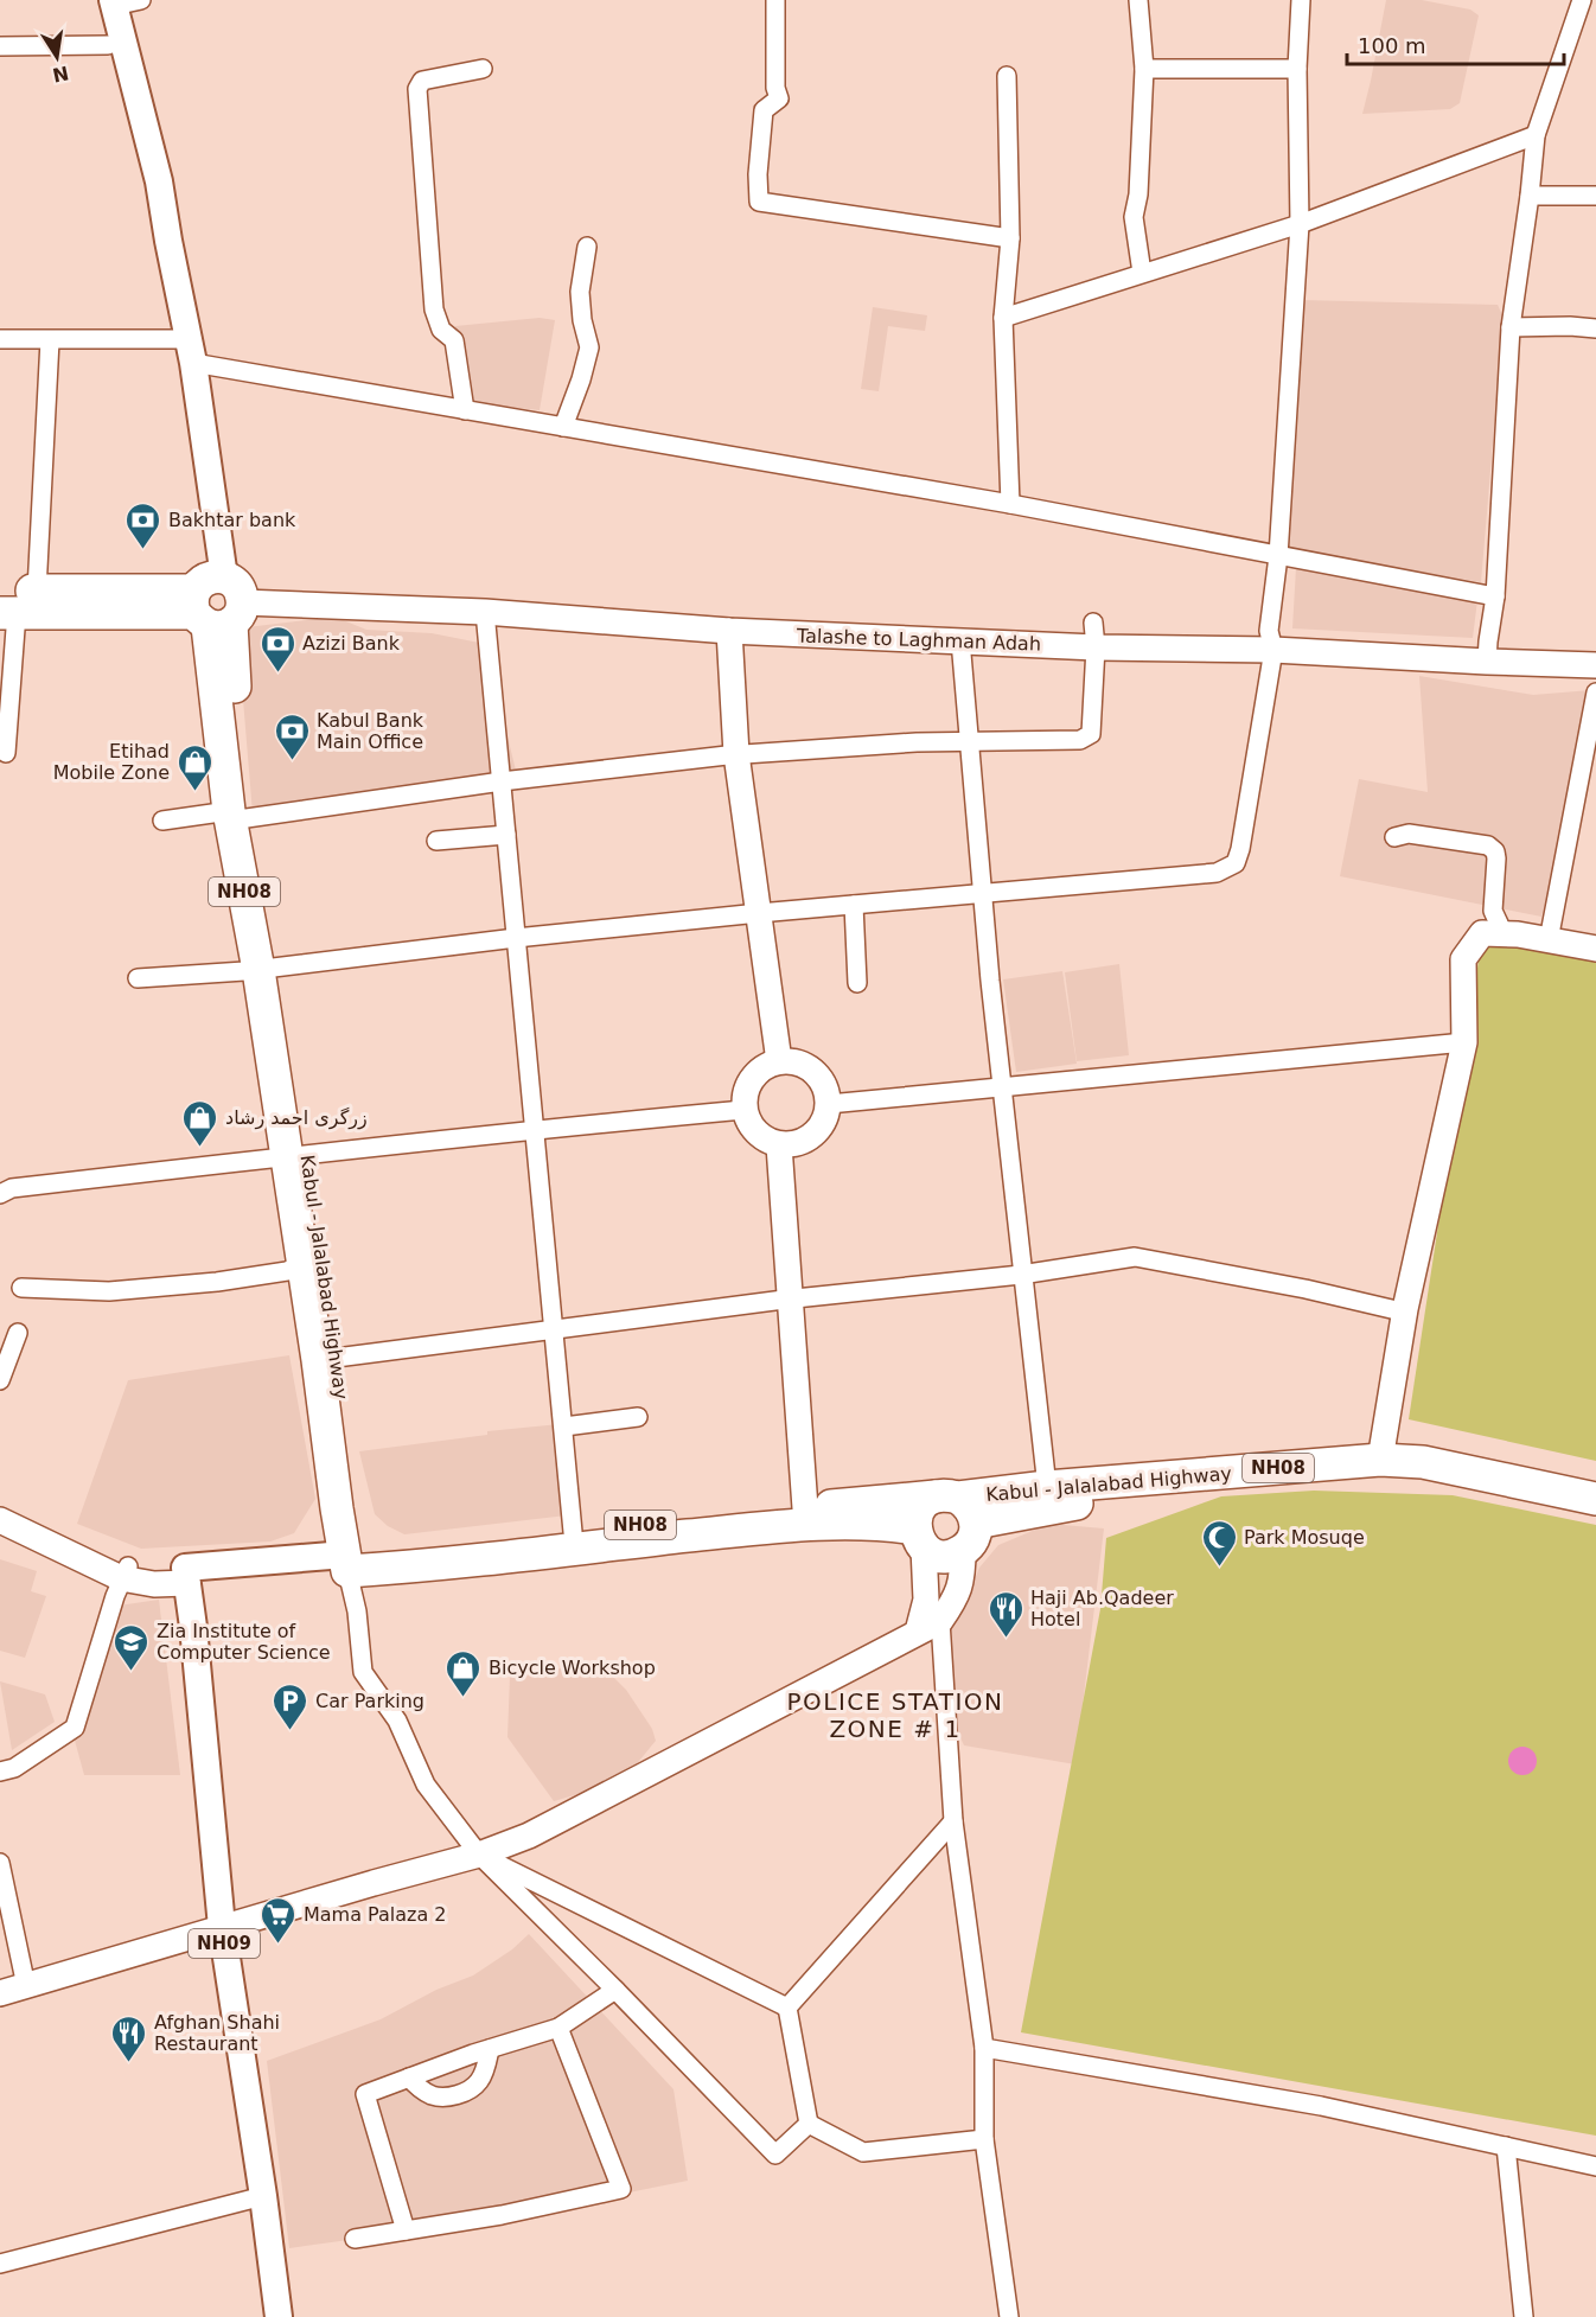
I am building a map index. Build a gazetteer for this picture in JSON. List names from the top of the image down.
{
  "streets": {
    "highway": ["NH08", "Kabul - Jalalabad Highway"],
    "main road": ["Talashe to Laghman Adah", "NH09"]
  },
  "crossings": [
    ["Talashe to Laghman Adah", "Kabul - Jalalabad Highway"],
    ["NH08", "Kabul - Jalalabad Highway"]
  ],
  "districts": ["POLICE STATION ZONE # 1"],
  "places": {
    "bank": ["Bakhtar bank", "Azizi Bank", "Kabul Bank Main Office"],
    "shop": ["Etihad Mobile Zone", "زرگری احمد رشاد", "Bicycle Workshop"],
    "mosque": ["Park Mosuqe"],
    "restaurant": ["Haji Ab.Qadeer Hotel", "Afghan Shahi Restaurant"],
    "school or university": ["Zia Institute of Computer Science"],
    "parking": ["Car Parking"],
    "supermarket": ["Mama Palaza 2"]
  },
  "scale_bar": "100 m",
  "north": "bottom"
}
